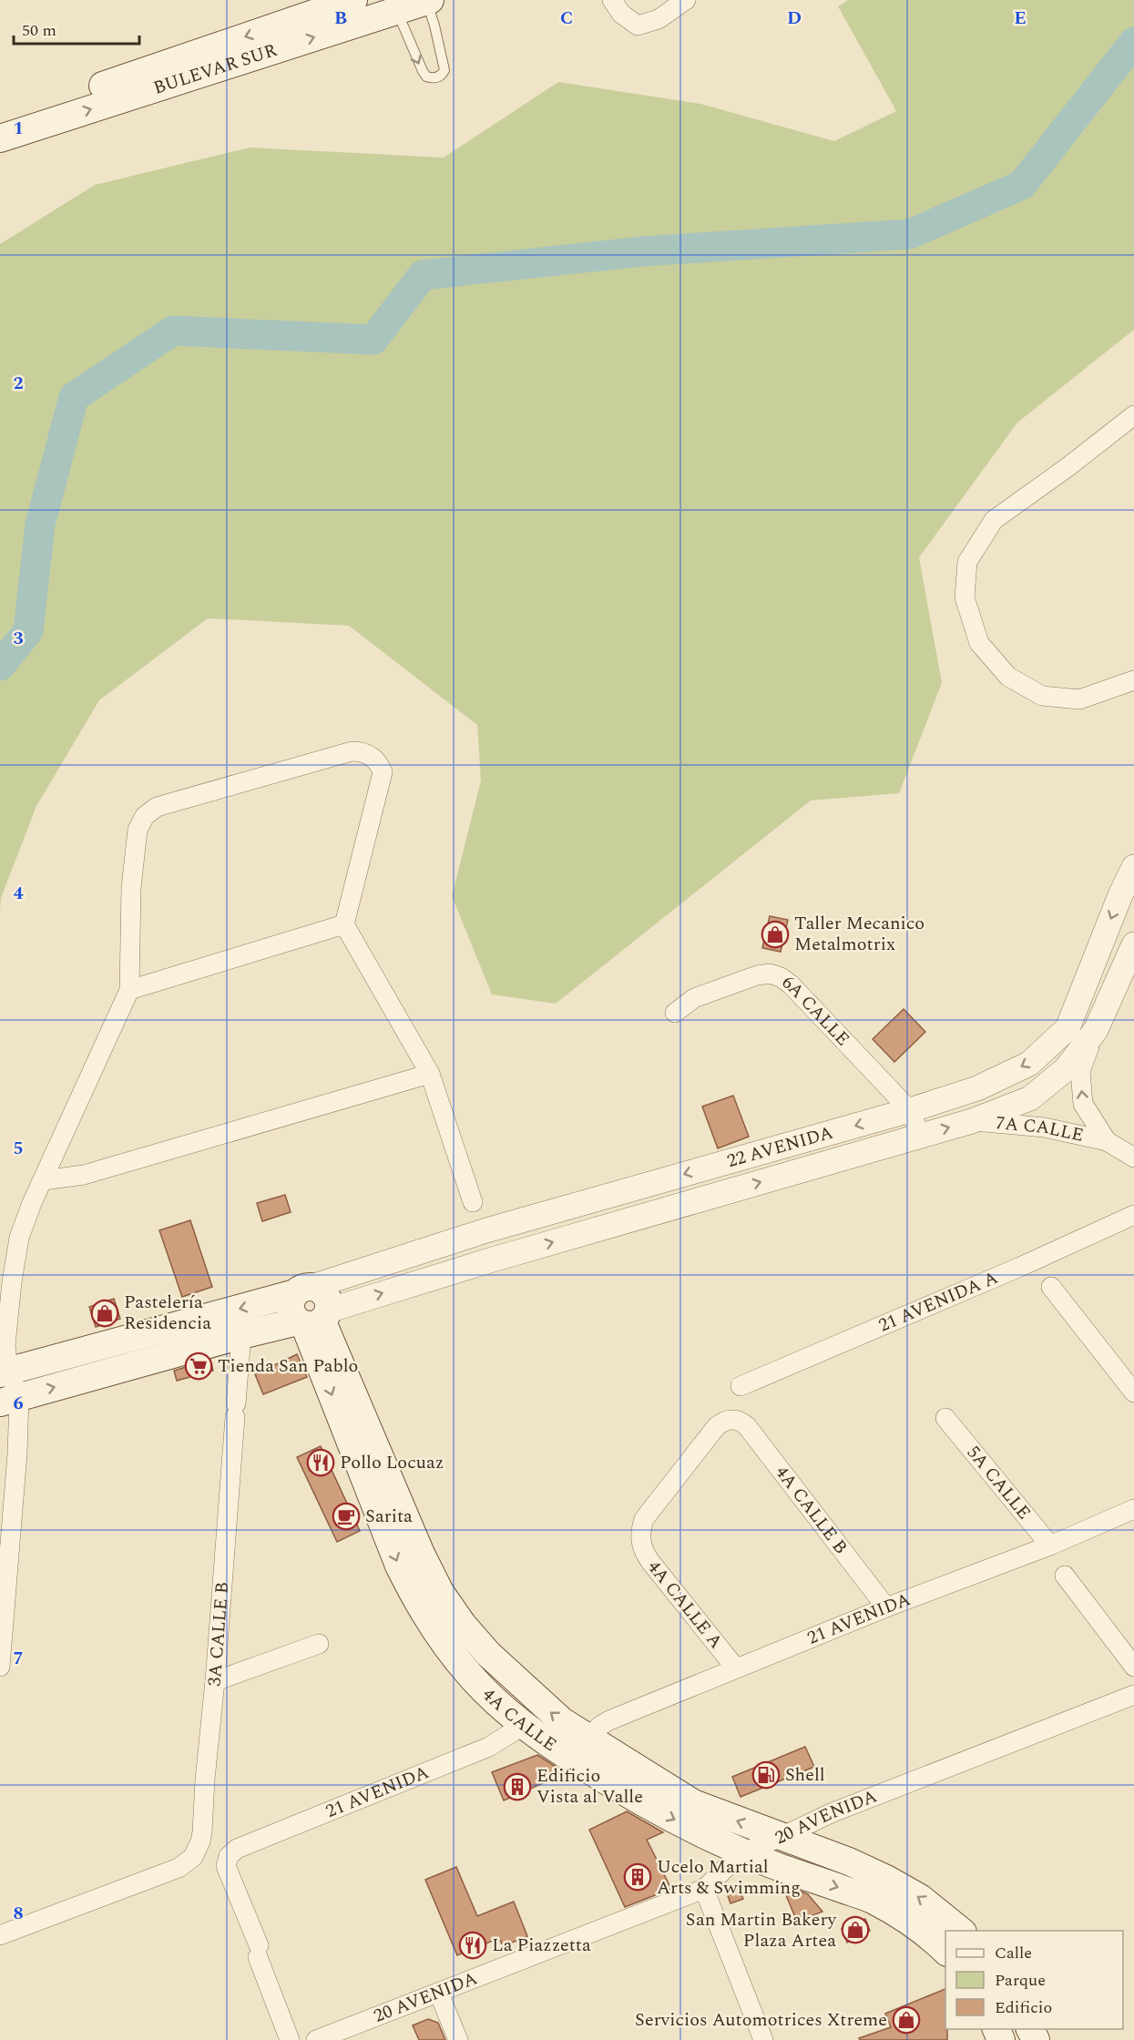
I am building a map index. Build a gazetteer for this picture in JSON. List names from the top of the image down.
{
  "streets": {
    "main road": ["BULEVAR SUR", "4A CALLE"],
    "street": [
      "6A CALLE",
      "7A CALLE",
      "22 AVENIDA",
      "21 AVENIDA A",
      "5A CALLE",
      "4A CALLE B",
      "4A CALLE A",
      "21 AVENIDA",
      "3A CALLE B",
      "20 AVENIDA"
    ]
  },
  "crossings": [
    ["6A CALLE", "22 AVENIDA"],
    ["7A CALLE", "22 AVENIDA"],
    ["22 AVENIDA", "4A CALLE"],
    ["5A CALLE", "21 AVENIDA"],
    ["4A CALLE B", "4A CALLE A"],
    ["4A CALLE B", "21 AVENIDA"],
    ["4A CALLE A", "21 AVENIDA"],
    ["21 AVENIDA", "4A CALLE"],
    ["4A CALLE", "20 AVENIDA"]
  ],
  "one_way": ["7A CALLE"],
  "places": {
    "shop": [
      "Taller Mecanico Metalmotrix",
      "Pastelería Residencia",
      "San Martin Bakery Plaza Artea",
      "Servicios Automotrices Xtreme"
    ],
    "supermarket": ["Tienda San Pablo"],
    "restaurant": ["Pollo Locuaz", "La Piazzetta"],
    "cafe": ["Sarita"],
    "fuel station": ["Shell"],
    "building": ["Edificio Vista al Valle", "Ucelo Martial Arts & Swimming"]
  },
  "legend": ["Calle", "Parque", "Edificio"],
  "scale_bar": "50 m",
  "grid": {
    "columns": [
      "B",
      "C",
      "D",
      "E"
    ],
    "rows": [
      "1",
      "2",
      "3",
      "4",
      "5",
      "6",
      "7",
      "8"
    ]
  }
}
